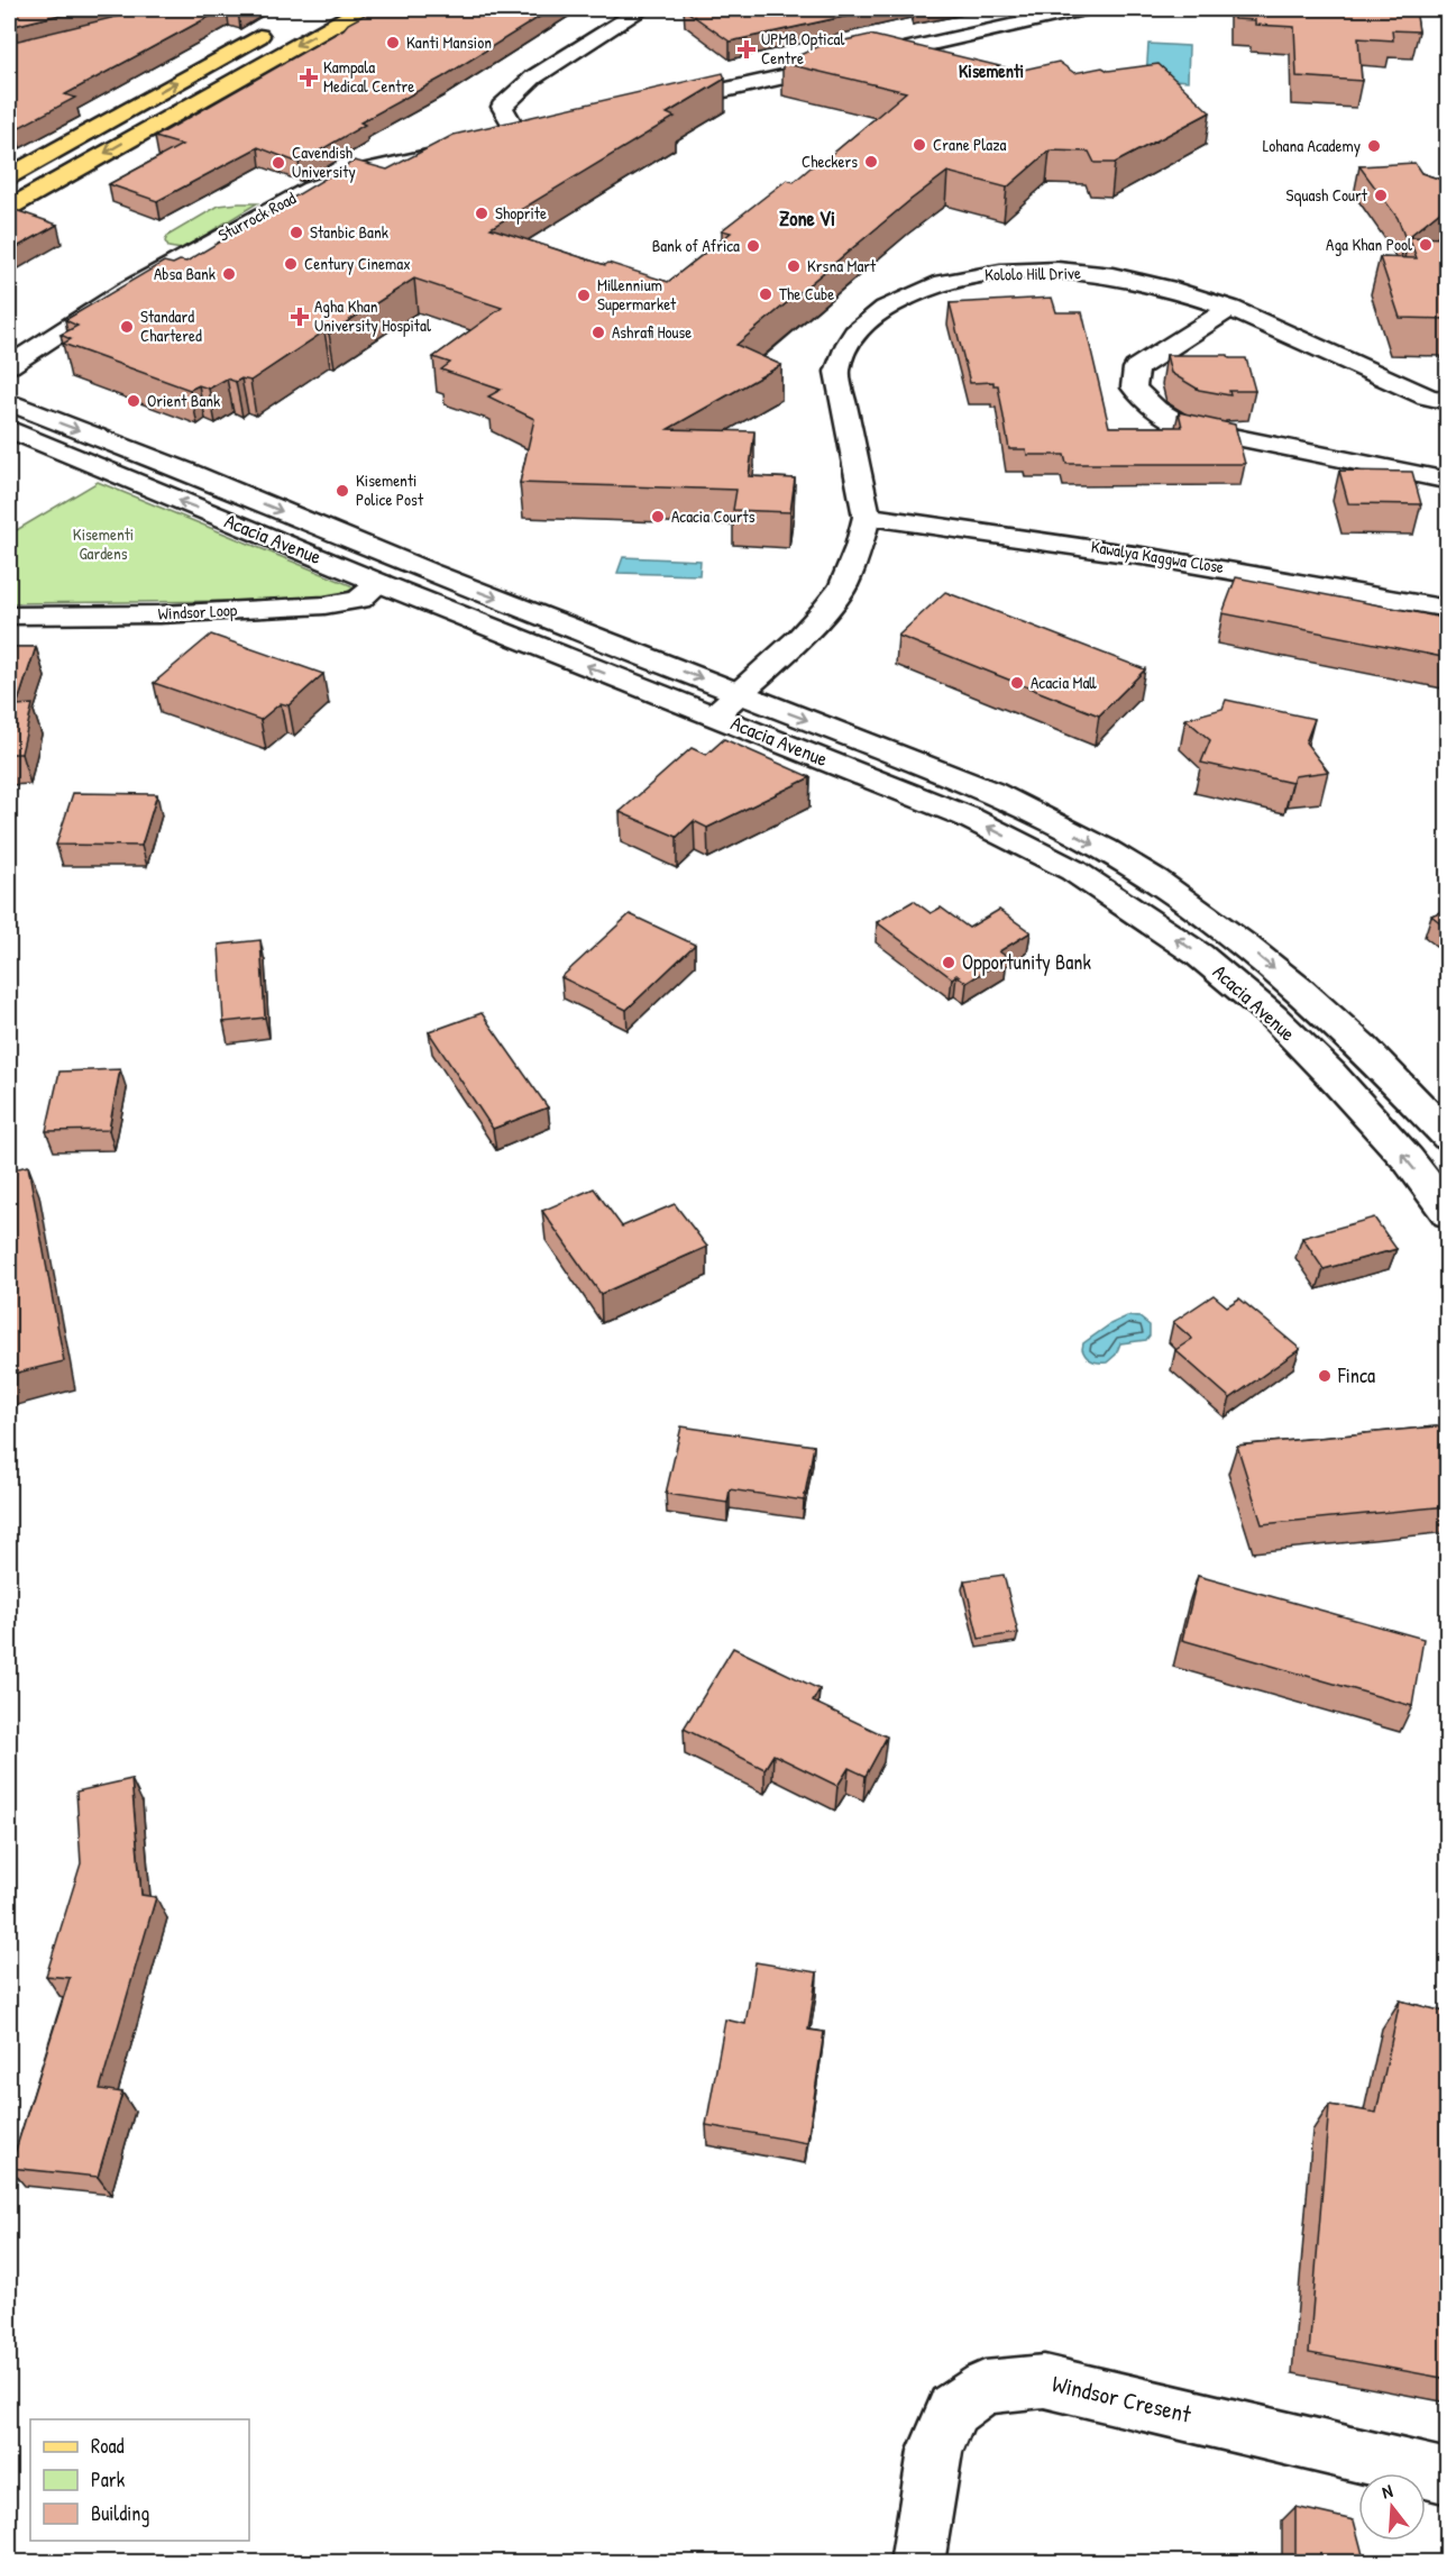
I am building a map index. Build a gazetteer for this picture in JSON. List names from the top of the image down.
{
  "streets": {
    "street": [
      "Sturrock Road",
      "Kololo Hill Drive",
      "Acacia Avenue",
      "Kawalya Kaggwa Close",
      "Windsor Loop",
      "Windsor Cresent"
    ]
  },
  "crossings": [
    ["Kololo Hill Drive", "Acacia Avenue"],
    ["Kololo Hill Drive", "Kawalya Kaggwa Close"],
    ["Acacia Avenue", "Windsor Loop"]
  ],
  "districts": ["Kisementi", "Zone Vi"],
  "parks": ["Kisementi Gardens"],
  "places": {
    "other": [
      "Kanti Mansion",
      "Crane Plaza",
      "Lohana Academy",
      "Checkers",
      "Cavendish University",
      "Squash Court",
      "Shoprite",
      "Stanbic Bank",
      "Aga Khan Pool",
      "Bank of Africa",
      "Century Cinemax",
      "Krsna Mart",
      "Absa Bank",
      "The Cube",
      "Millennium Supermarket",
      "Standard Chartered",
      "Ashrafi House",
      "Orient Bank",
      "Kisementi Police Post",
      "Acacia Courts",
      "Acacia Mall",
      "Opportunity Bank",
      "Finca"
    ],
    "health": ["UPMB Optical Centre", "Kampala Medical Centre", "Agha Khan University Hospital"]
  },
  "legend": ["Road", "Park", "Building"],
  "north": "top"
}
